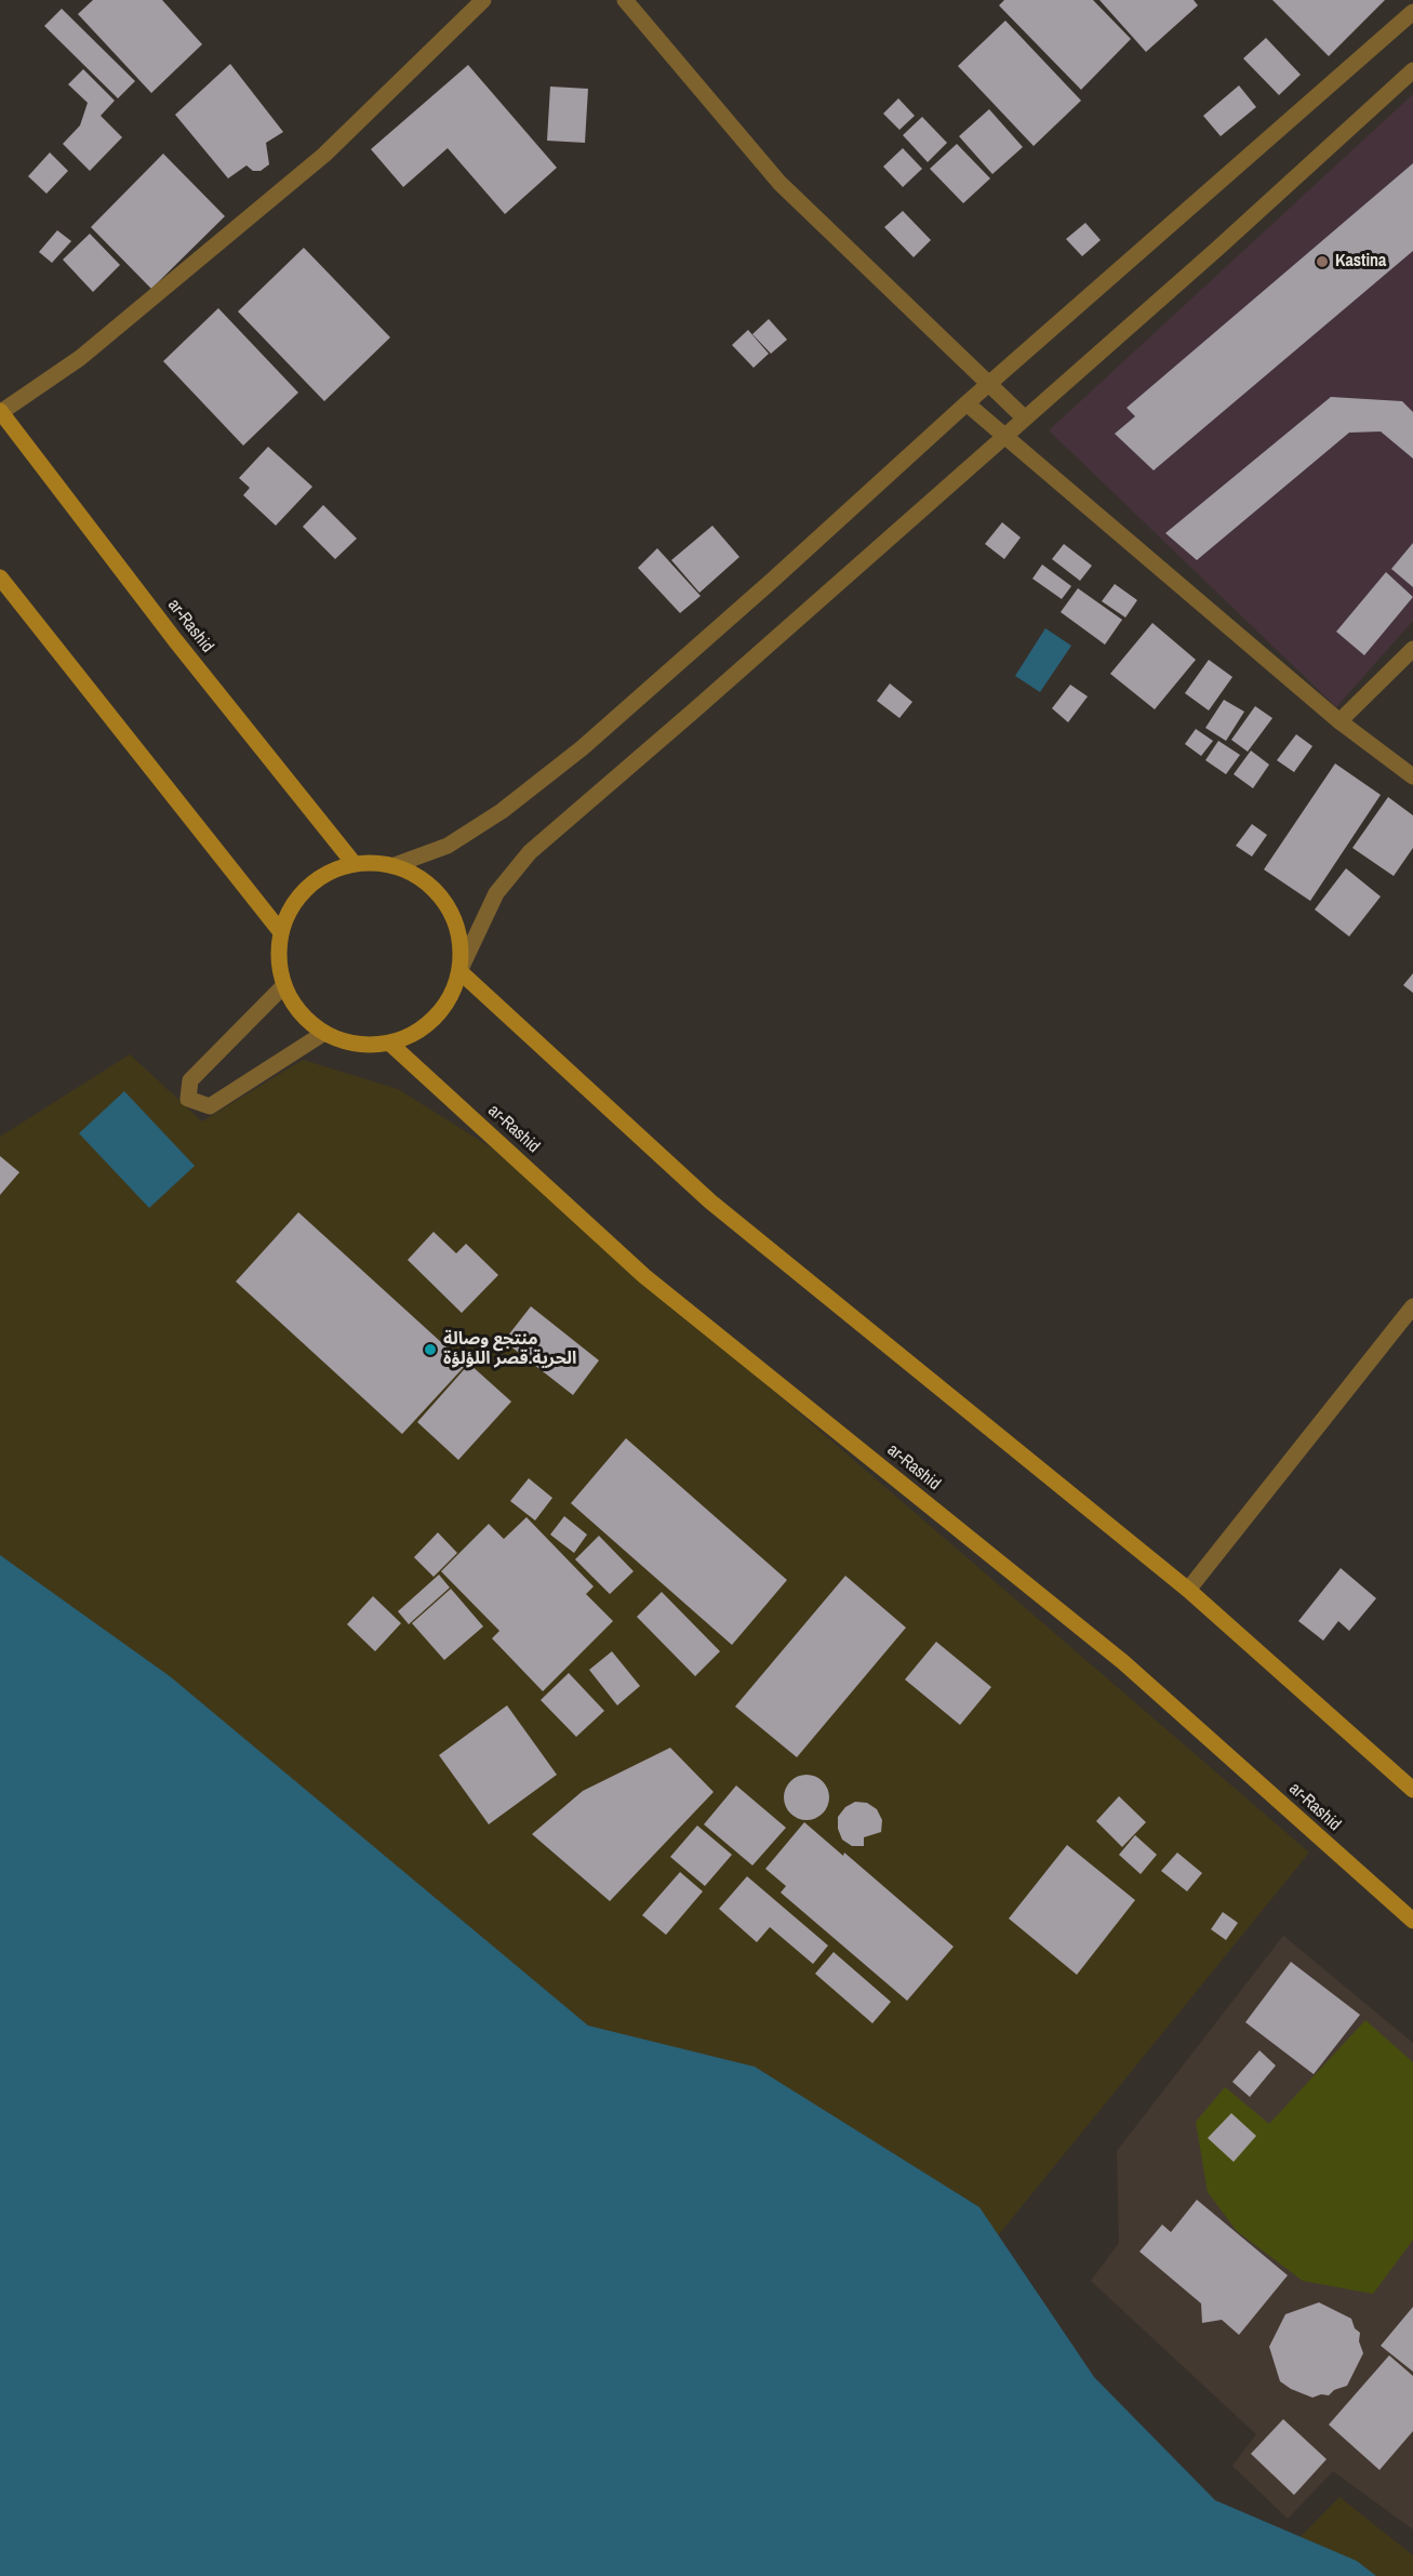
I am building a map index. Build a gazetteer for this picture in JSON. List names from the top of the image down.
{
  "streets": {
    "main road": ["ar-Rashid"]
  },
  "places": ["Kastina", "منتجع وصالة الحرية.قصر اللؤلؤة"]
}
